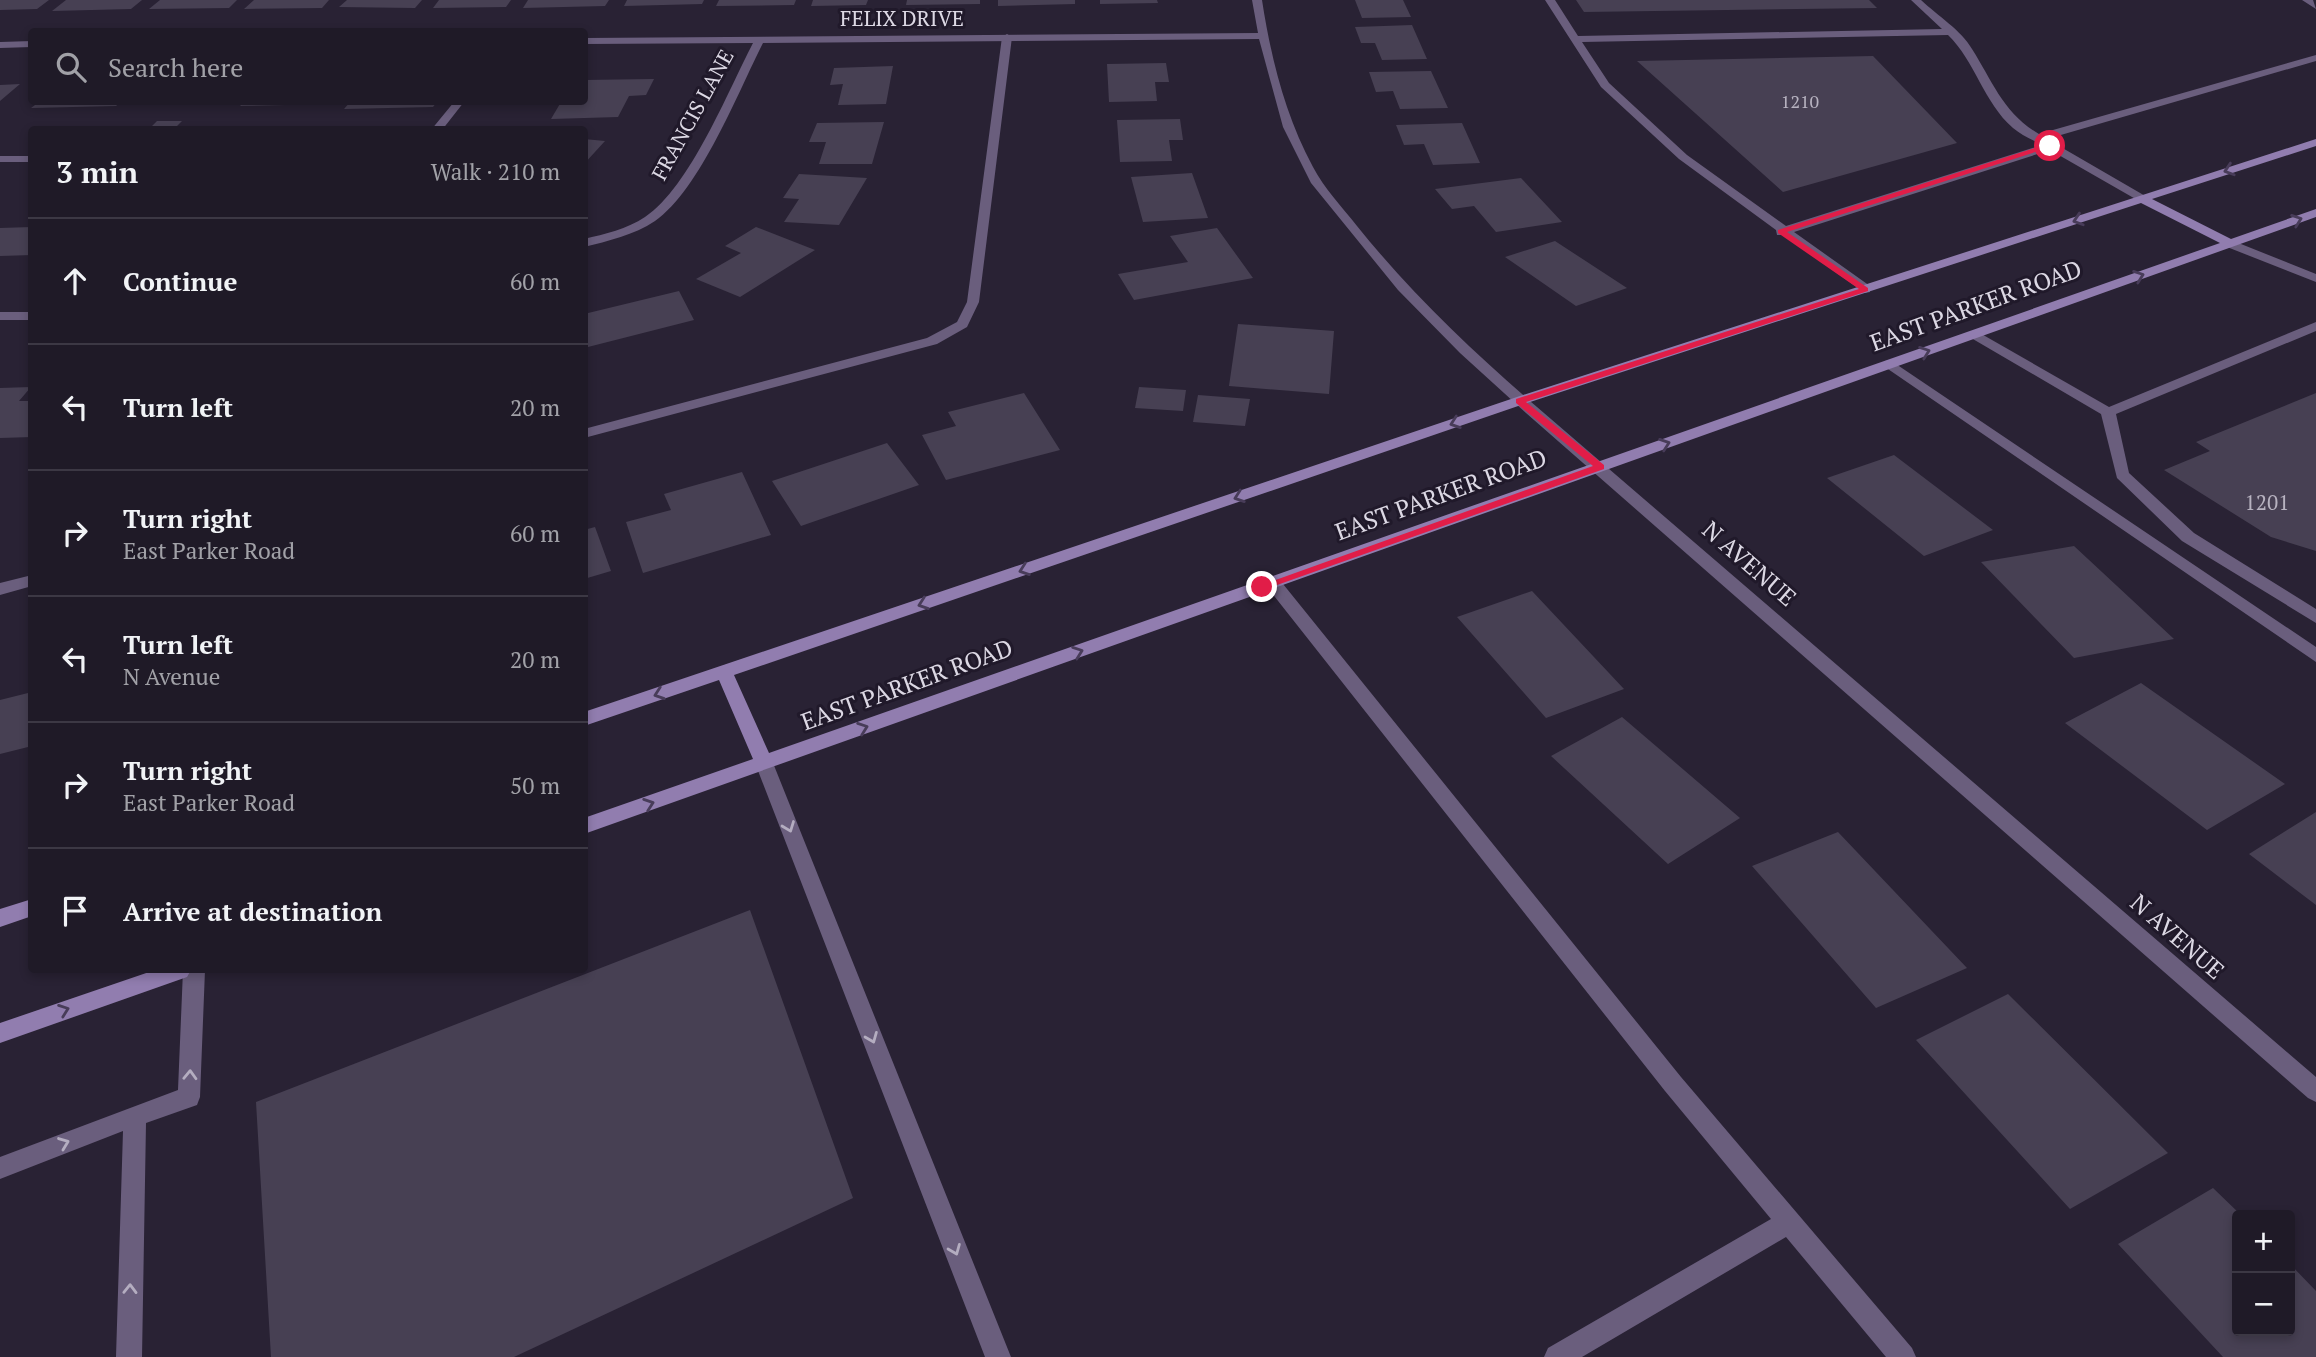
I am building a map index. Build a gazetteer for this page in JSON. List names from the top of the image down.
{
  "streets": {
    "main road": ["EAST PARKER ROAD"],
    "street": ["FELIX DRIVE", "FRANCIS LANE", "N AVENUE"]
  },
  "crossings": [
    ["FELIX DRIVE", "FRANCIS LANE"],
    ["FELIX DRIVE", "N AVENUE"],
    ["EAST PARKER ROAD", "N AVENUE"]
  ],
  "house_numbers": ["1210", "1201"],
  "page": {
    "search": "Search here",
    "heading": ["3 min", "Walk · 210 m"],
    "list": [
      ["Continue", "60 m"],
      ["Turn left", "20 m"],
      ["Turn right", "East Parker Road", "60 m"],
      ["Turn left", "N Avenue", "20 m"],
      ["Turn right", "East Parker Road", "50 m"],
      "Arrive at destination"
    ],
    "map_buttons": ["+", "−"]
  }
}
